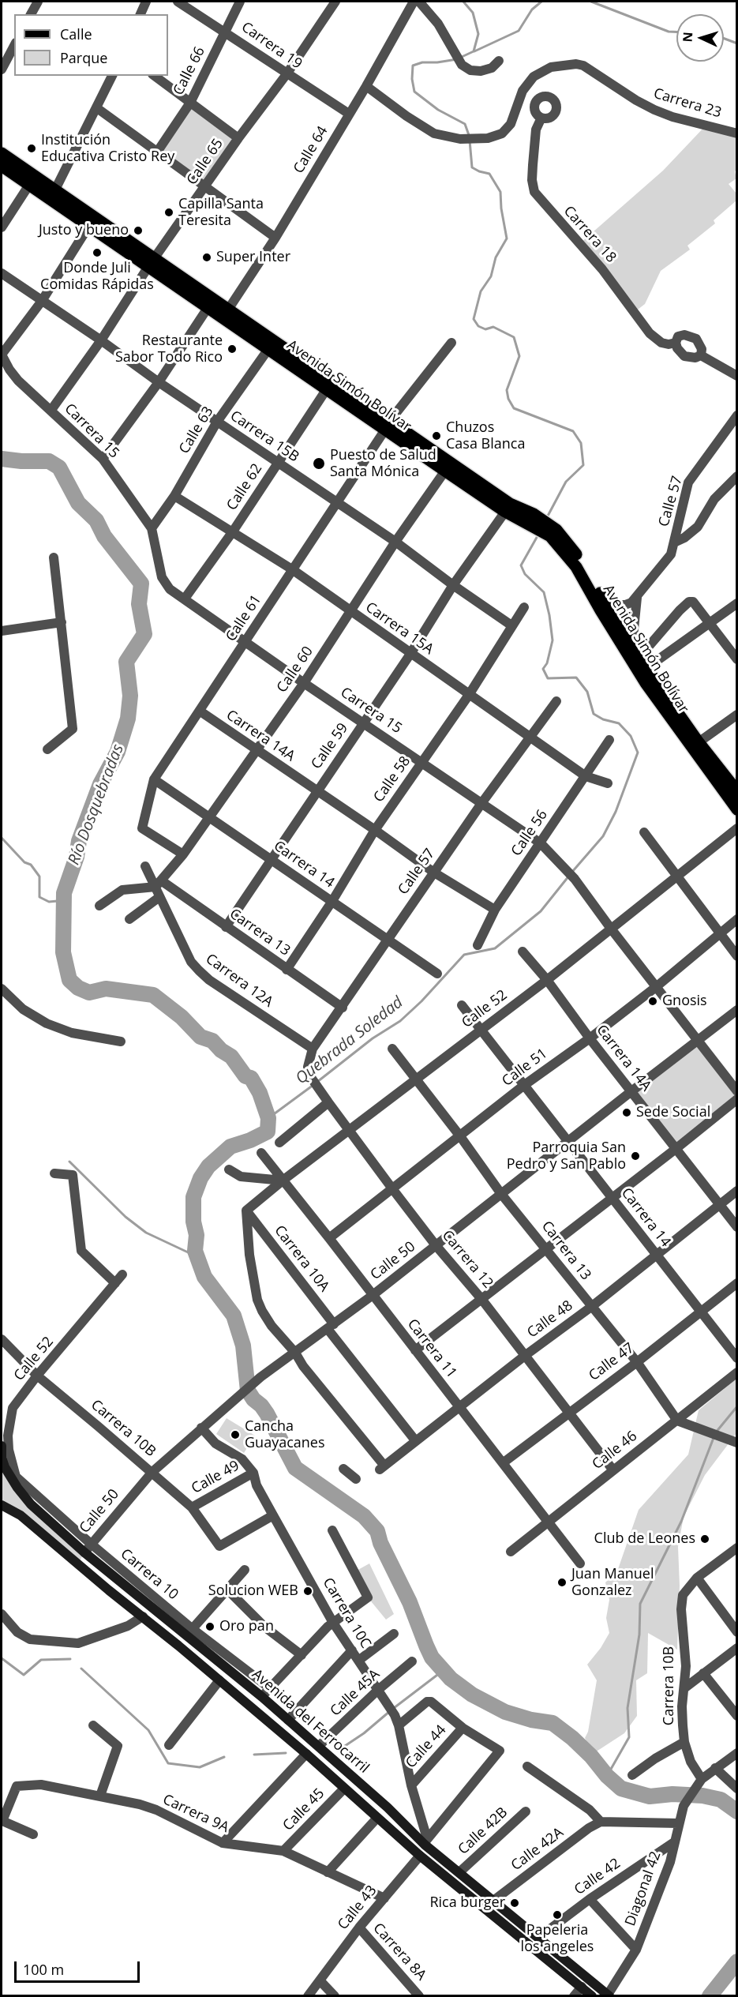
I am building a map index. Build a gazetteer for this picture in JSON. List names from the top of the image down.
{
  "streets": {
    "main road": ["Avenida Simón Bolívar", "Avenida del Ferrocarril"],
    "street": [
      "Carrera 19",
      "Calle 66",
      "Carrera 23",
      "Calle 64",
      "Calle 65",
      "Carrera 18",
      "Calle 63",
      "Carrera 15",
      "Carrera 15B",
      "Calle 62",
      "Calle 57",
      "Calle 61",
      "Carrera 15A",
      "Calle 60",
      "Carrera 14A",
      "Calle 59",
      "Calle 58",
      "Calle 56",
      "Carrera 14",
      "Carrera 13",
      "Carrera 12A",
      "Calle 52",
      "Calle 51",
      "Carrera 10A",
      "Carrera 12",
      "Calle 50",
      "Calle 48",
      "Carrera 11",
      "Calle 47",
      "Carrera 10B",
      "Calle 46",
      "Calle 49",
      "Carrera 10",
      "Carrera 10C",
      "Calle 45A",
      "Calle 44",
      "Calle 45",
      "Carrera 9A",
      "Calle 42B",
      "Calle 42A",
      "Calle 42",
      "Diagonal 42",
      "Calle 43",
      "Carrera 8A"
    ]
  },
  "crossings": [
    ["Carrera 19", "Calle 66"],
    ["Carrera 19", "Calle 64"],
    ["Carrera 19", "Calle 65"],
    ["Carrera 23", "Calle 64"],
    ["Calle 64", "Avenida Simón Bolívar"],
    ["Calle 65", "Avenida Simón Bolívar"],
    ["Calle 65", "Carrera 15"],
    ["Calle 65", "Carrera 15B"],
    ["Avenida Simón Bolívar", "Calle 63"],
    ["Avenida Simón Bolívar", "Calle 62"],
    ["Avenida Simón Bolívar", "Calle 61"],
    ["Avenida Simón Bolívar", "Calle 60"],
    ["Avenida Simón Bolívar", "Calle 59"],
    ["Calle 63", "Carrera 15"],
    ["Calle 63", "Carrera 15B"],
    ["Calle 63", "Carrera 15A"],
    ["Carrera 15", "Calle 62"],
    ["Carrera 15", "Calle 57"],
    ["Carrera 15", "Calle 61"],
    ["Carrera 15", "Calle 60"],
    ["Carrera 15", "Calle 59"],
    ["Carrera 15", "Calle 58"],
    ["Carrera 15", "Calle 56"],
    ["Carrera 15", "Calle 52"],
    ["Carrera 15", "Calle 51"],
    ["Carrera 15", "Calle 50"],
    ["Carrera 15B", "Calle 62"],
    ["Carrera 15B", "Calle 61"],
    ["Carrera 15B", "Calle 60"],
    ["Carrera 15B", "Calle 59"],
    ["Carrera 15B", "Calle 58"],
    ["Calle 62", "Carrera 15A"],
    ["Calle 57", "Carrera 15A"],
    ["Calle 57", "Carrera 14A"],
    ["Calle 57", "Carrera 14"],
    ["Calle 57", "Carrera 13"],
    ["Calle 57", "Carrera 12A"],
    ["Calle 57", "Carrera 12"],
    ["Calle 61", "Carrera 15A"],
    ["Calle 61", "Calle 60"],
    ["Calle 61", "Carrera 14A"],
    ["Calle 61", "Carrera 14"],
    ["Carrera 15A", "Calle 60"],
    ["Carrera 15A", "Calle 59"],
    ["Carrera 15A", "Calle 58"],
    ["Carrera 15A", "Calle 56"],
    ["Calle 60", "Carrera 14A"],
    ["Calle 60", "Carrera 14"],
    ["Calle 60", "Carrera 13"],
    ["Calle 60", "Carrera 12A"],
    ["Carrera 14A", "Calle 59"],
    ["Carrera 14A", "Calle 58"],
    ["Carrera 14A", "Calle 56"],
    ["Carrera 14A", "Calle 52"],
    ["Carrera 14A", "Calle 51"],
    ["Carrera 14A", "Calle 50"],
    ["Carrera 14A", "Calle 48"],
    ["Calle 59", "Carrera 14"],
    ["Calle 59", "Carrera 13"],
    ["Calle 58", "Carrera 14"],
    ["Calle 58", "Carrera 13"],
    ["Carrera 14", "Calle 52"],
    ["Carrera 14", "Calle 51"],
    ["Carrera 14", "Calle 50"],
    ["Carrera 14", "Calle 48"],
    ["Carrera 14", "Calle 47"],
    ["Carrera 13", "Carrera 12A"],
    ["Carrera 13", "Calle 52"],
    ["Carrera 13", "Calle 51"],
    ["Carrera 13", "Calle 50"],
    ["Carrera 13", "Calle 48"],
    ["Carrera 13", "Calle 47"],
    ["Carrera 13", "Calle 46"],
    ["Calle 52", "Carrera 10A"],
    ["Calle 52", "Carrera 12"],
    ["Calle 52", "Carrera 11"],
    ["Calle 52", "Carrera 10B"],
    ["Calle 52", "Carrera 10"],
    ["Calle 51", "Carrera 12"],
    ["Calle 51", "Carrera 11"],
    ["Carrera 10A", "Calle 50"],
    ["Carrera 10A", "Calle 48"],
    ["Carrera 12", "Calle 50"],
    ["Carrera 12", "Calle 48"],
    ["Carrera 12", "Calle 47"],
    ["Carrera 12", "Calle 46"],
    ["Calle 50", "Calle 48"],
    ["Calle 50", "Carrera 11"],
    ["Calle 50", "Carrera 10B"],
    ["Calle 50", "Carrera 10"],
    ["Calle 50", "Carrera 10C"],
    ["Calle 50", "Avenida del Ferrocarril"],
    ["Calle 48", "Carrera 11"],
    ["Carrera 11", "Calle 47"],
    ["Carrera 11", "Calle 46"],
    ["Carrera 10B", "Calle 49"],
    ["Carrera 10B", "Carrera 10C"],
    ["Carrera 10B", "Diagonal 42"],
    ["Calle 49", "Carrera 10C"],
    ["Carrera 10", "Avenida del Ferrocarril"],
    ["Carrera 10C", "Calle 45A"],
    ["Carrera 10C", "Avenida del Ferrocarril"],
    ["Carrera 10C", "Calle 44"],
    ["Calle 45A", "Avenida del Ferrocarril"],
    ["Avenida del Ferrocarril", "Calle 45"],
    ["Avenida del Ferrocarril", "Calle 42B"],
    ["Avenida del Ferrocarril", "Calle 42A"],
    ["Avenida del Ferrocarril", "Calle 42"],
    ["Avenida del Ferrocarril", "Diagonal 42"],
    ["Avenida del Ferrocarril", "Calle 43"],
    ["Calle 45", "Carrera 9A"],
    ["Carrera 9A", "Calle 43"],
    ["Calle 42", "Diagonal 42"],
    ["Calle 43", "Carrera 8A"]
  ],
  "water": ["Río Dosquebradas", "Quebrada Soledad"],
  "places": [
    "Institución Educativa Cristo Rey",
    "Capilla Santa Teresita",
    "Justo y bueno",
    "Donde Juli Comidas Rápidas",
    "Super Inter",
    "Restaurante Sabor Todo Rico",
    "Chuzos Casa Blanca",
    "Puesto de Salud Santa Mónica",
    "Gnosis",
    "Sede Social",
    "Parroquia San Pedro y San Pablo",
    "Cancha Guayacanes",
    "Club de Leones",
    "Juan Manuel Gonzalez",
    "Solucion WEB",
    "Oro pan",
    "Rica burger",
    "Papeleria los angeles"
  ],
  "legend": ["Calle", "Parque"],
  "scale_bar": "100 m",
  "north": "left"
}
